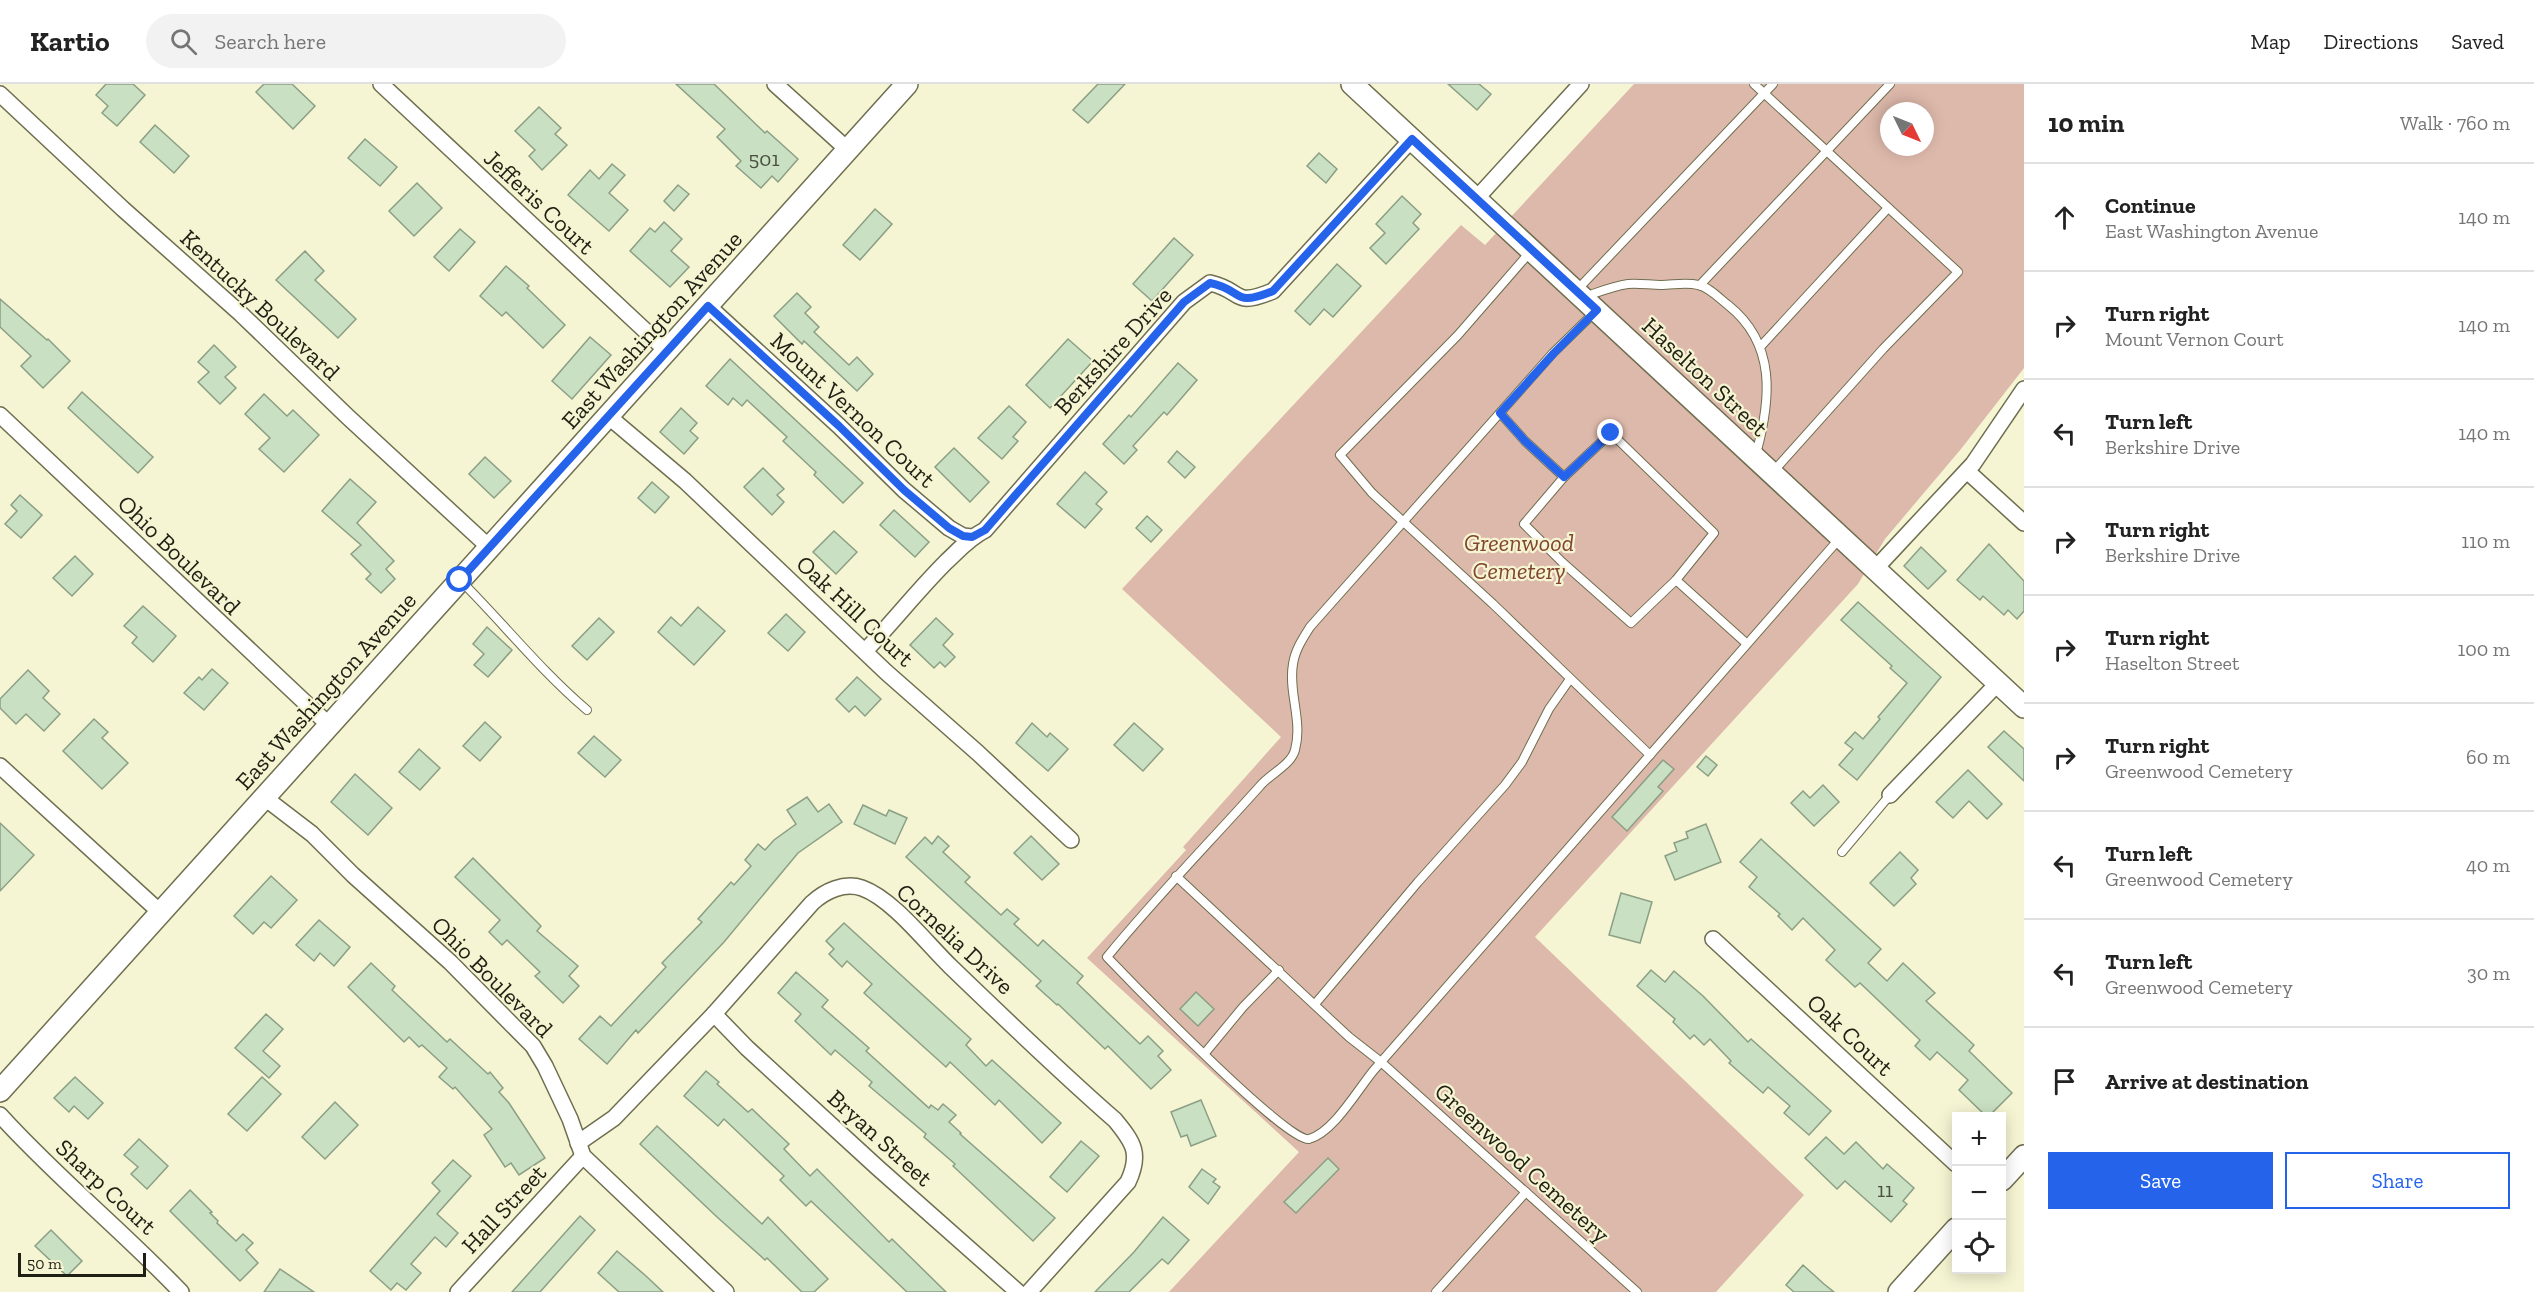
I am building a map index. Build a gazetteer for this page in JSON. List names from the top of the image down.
{
  "streets": {
    "street": [
      "Jefferis Court",
      "Kentucky Boulevard",
      "East Washington Avenue",
      "Berkshire Drive",
      "Haselton Street",
      "Mount Vernon Court",
      "Ohio Boulevard",
      "Oak Hill Court",
      "Cornelia Drive",
      "Oak Court",
      "Bryan Street",
      "Sharp Court",
      "Hall Street"
    ],
    "lane": ["Greenwood Cemetery"]
  },
  "crossings": [
    ["Jefferis Court", "East Washington Avenue"],
    ["Kentucky Boulevard", "East Washington Avenue"],
    ["East Washington Avenue", "Mount Vernon Court"],
    ["East Washington Avenue", "Ohio Boulevard"],
    ["East Washington Avenue", "Oak Hill Court"],
    ["Berkshire Drive", "Haselton Street"],
    ["Berkshire Drive", "Mount Vernon Court"],
    ["Berkshire Drive", "Oak Hill Court"],
    ["Ohio Boulevard", "Cornelia Drive"],
    ["Ohio Boulevard", "Hall Street"],
    ["Cornelia Drive", "Bryan Street"],
    ["Cornelia Drive", "Hall Street"]
  ],
  "parks": ["Greenwood Cemetery"],
  "house_numbers": ["501", "11"],
  "scale_bar": "50 m",
  "north": "bottom right",
  "page": {
    "header": "Kartio",
    "search": "Search here",
    "nav": ["Map", "Directions", "Saved"],
    "heading": ["10 min", "Walk · 760 m"],
    "list": [
      ["Continue", "East Washington Avenue", "140 m"],
      ["Turn right", "Mount Vernon Court", "140 m"],
      ["Turn left", "Berkshire Drive", "140 m"],
      ["Turn right", "Berkshire Drive", "110 m"],
      ["Turn right", "Haselton Street", "100 m"],
      ["Turn right", "Greenwood Cemetery", "60 m"],
      ["Turn left", "Greenwood Cemetery", "40 m"],
      ["Turn left", "Greenwood Cemetery", "30 m"],
      "Arrive at destination"
    ],
    "map_buttons": ["+", "−"],
    "buttons": ["Save", "Share"],
    "scale": "50 m"
  }
}
